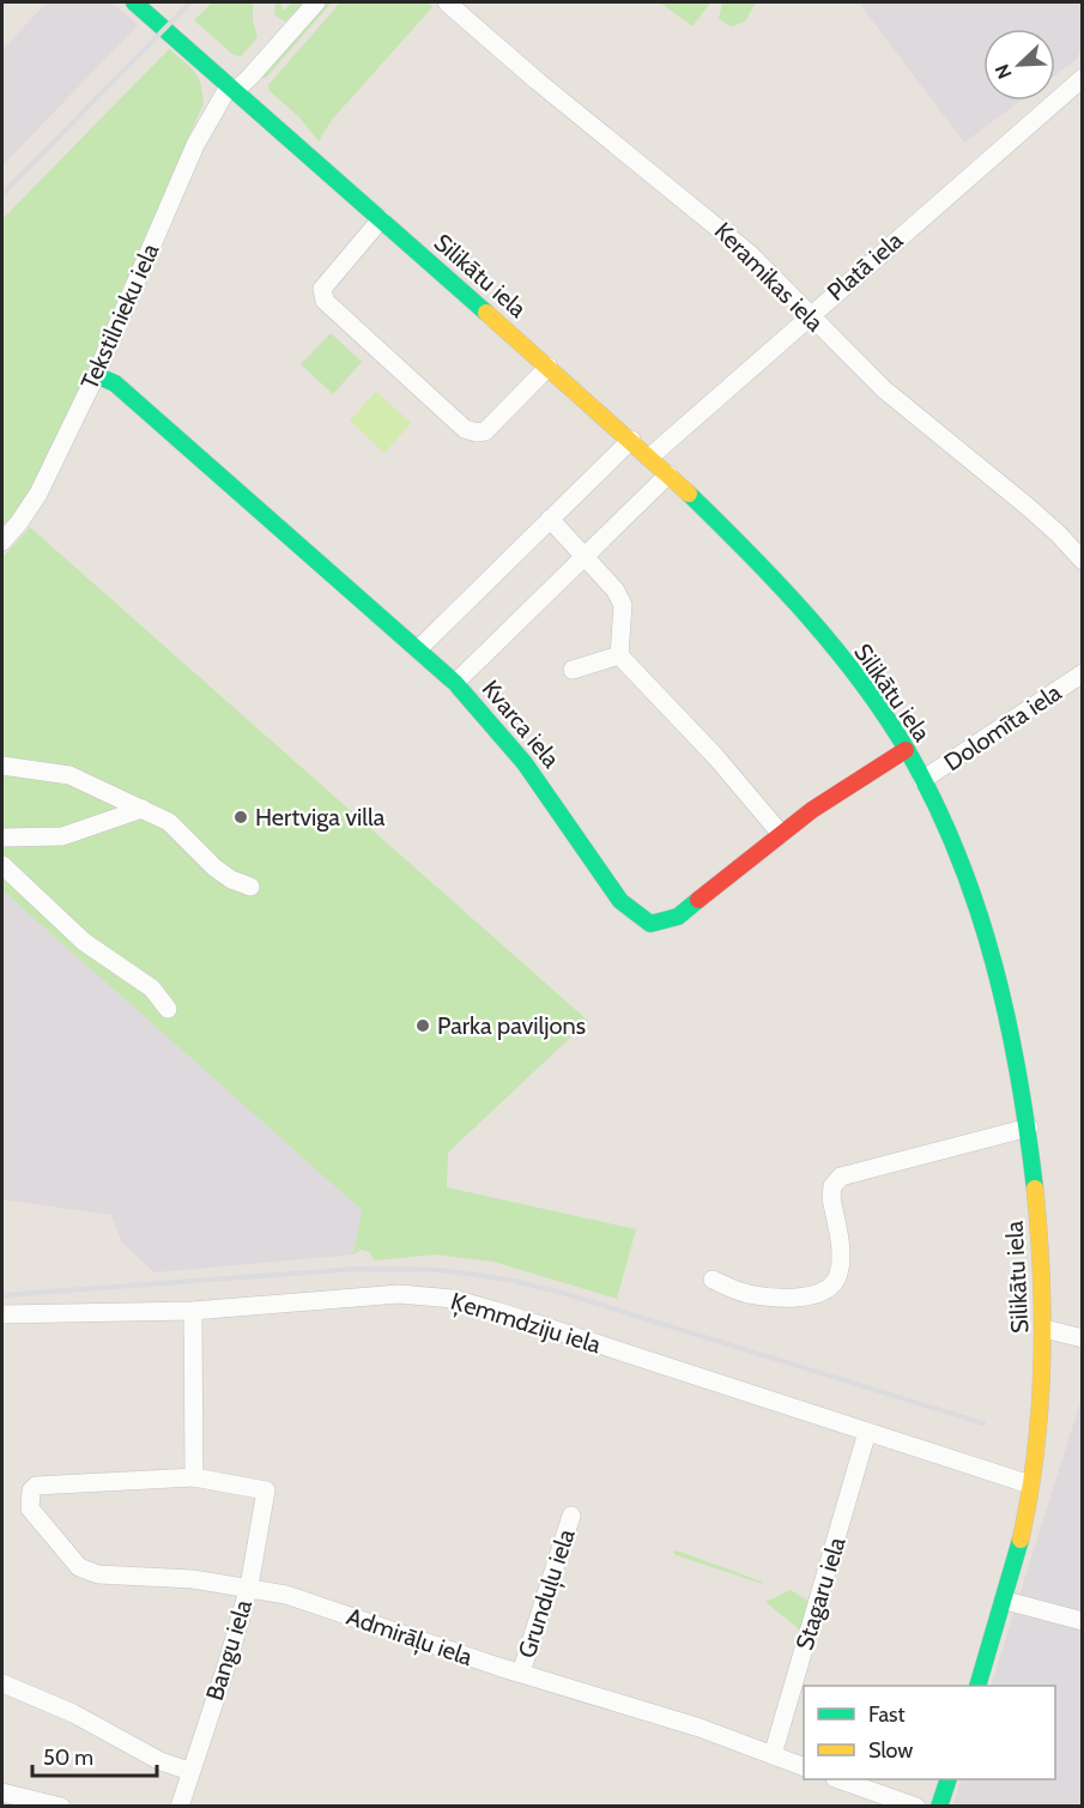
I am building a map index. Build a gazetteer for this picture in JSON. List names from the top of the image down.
{
  "streets": {
    "main road": ["Silikātu iela", "Kvarca iela"],
    "street": [
      "Platā iela",
      "Keramikas iela",
      "Tekstilnieku iela",
      "Dolomīta iela",
      "Ķemmdziju iela",
      "Grunduļu iela",
      "Stagaru iela",
      "Admirāļu iela",
      "Bangu iela"
    ]
  },
  "crossings": [
    ["Platā iela", "Silikātu iela"],
    ["Platā iela", "Keramikas iela"],
    ["Silikātu iela", "Tekstilnieku iela"],
    ["Silikātu iela", "Kvarca iela"],
    ["Silikātu iela", "Dolomīta iela"],
    ["Silikātu iela", "Ķemmdziju iela"],
    ["Tekstilnieku iela", "Kvarca iela"],
    ["Ķemmdziju iela", "Stagaru iela"],
    ["Grunduļu iela", "Admirāļu iela"],
    ["Stagaru iela", "Admirāļu iela"],
    ["Admirāļu iela", "Bangu iela"]
  ],
  "places": ["Hertviga villa", "Parka paviljons"],
  "legend": ["Fast", "Slow"],
  "scale_bar": "50 m",
  "north": "bottom left"
}
